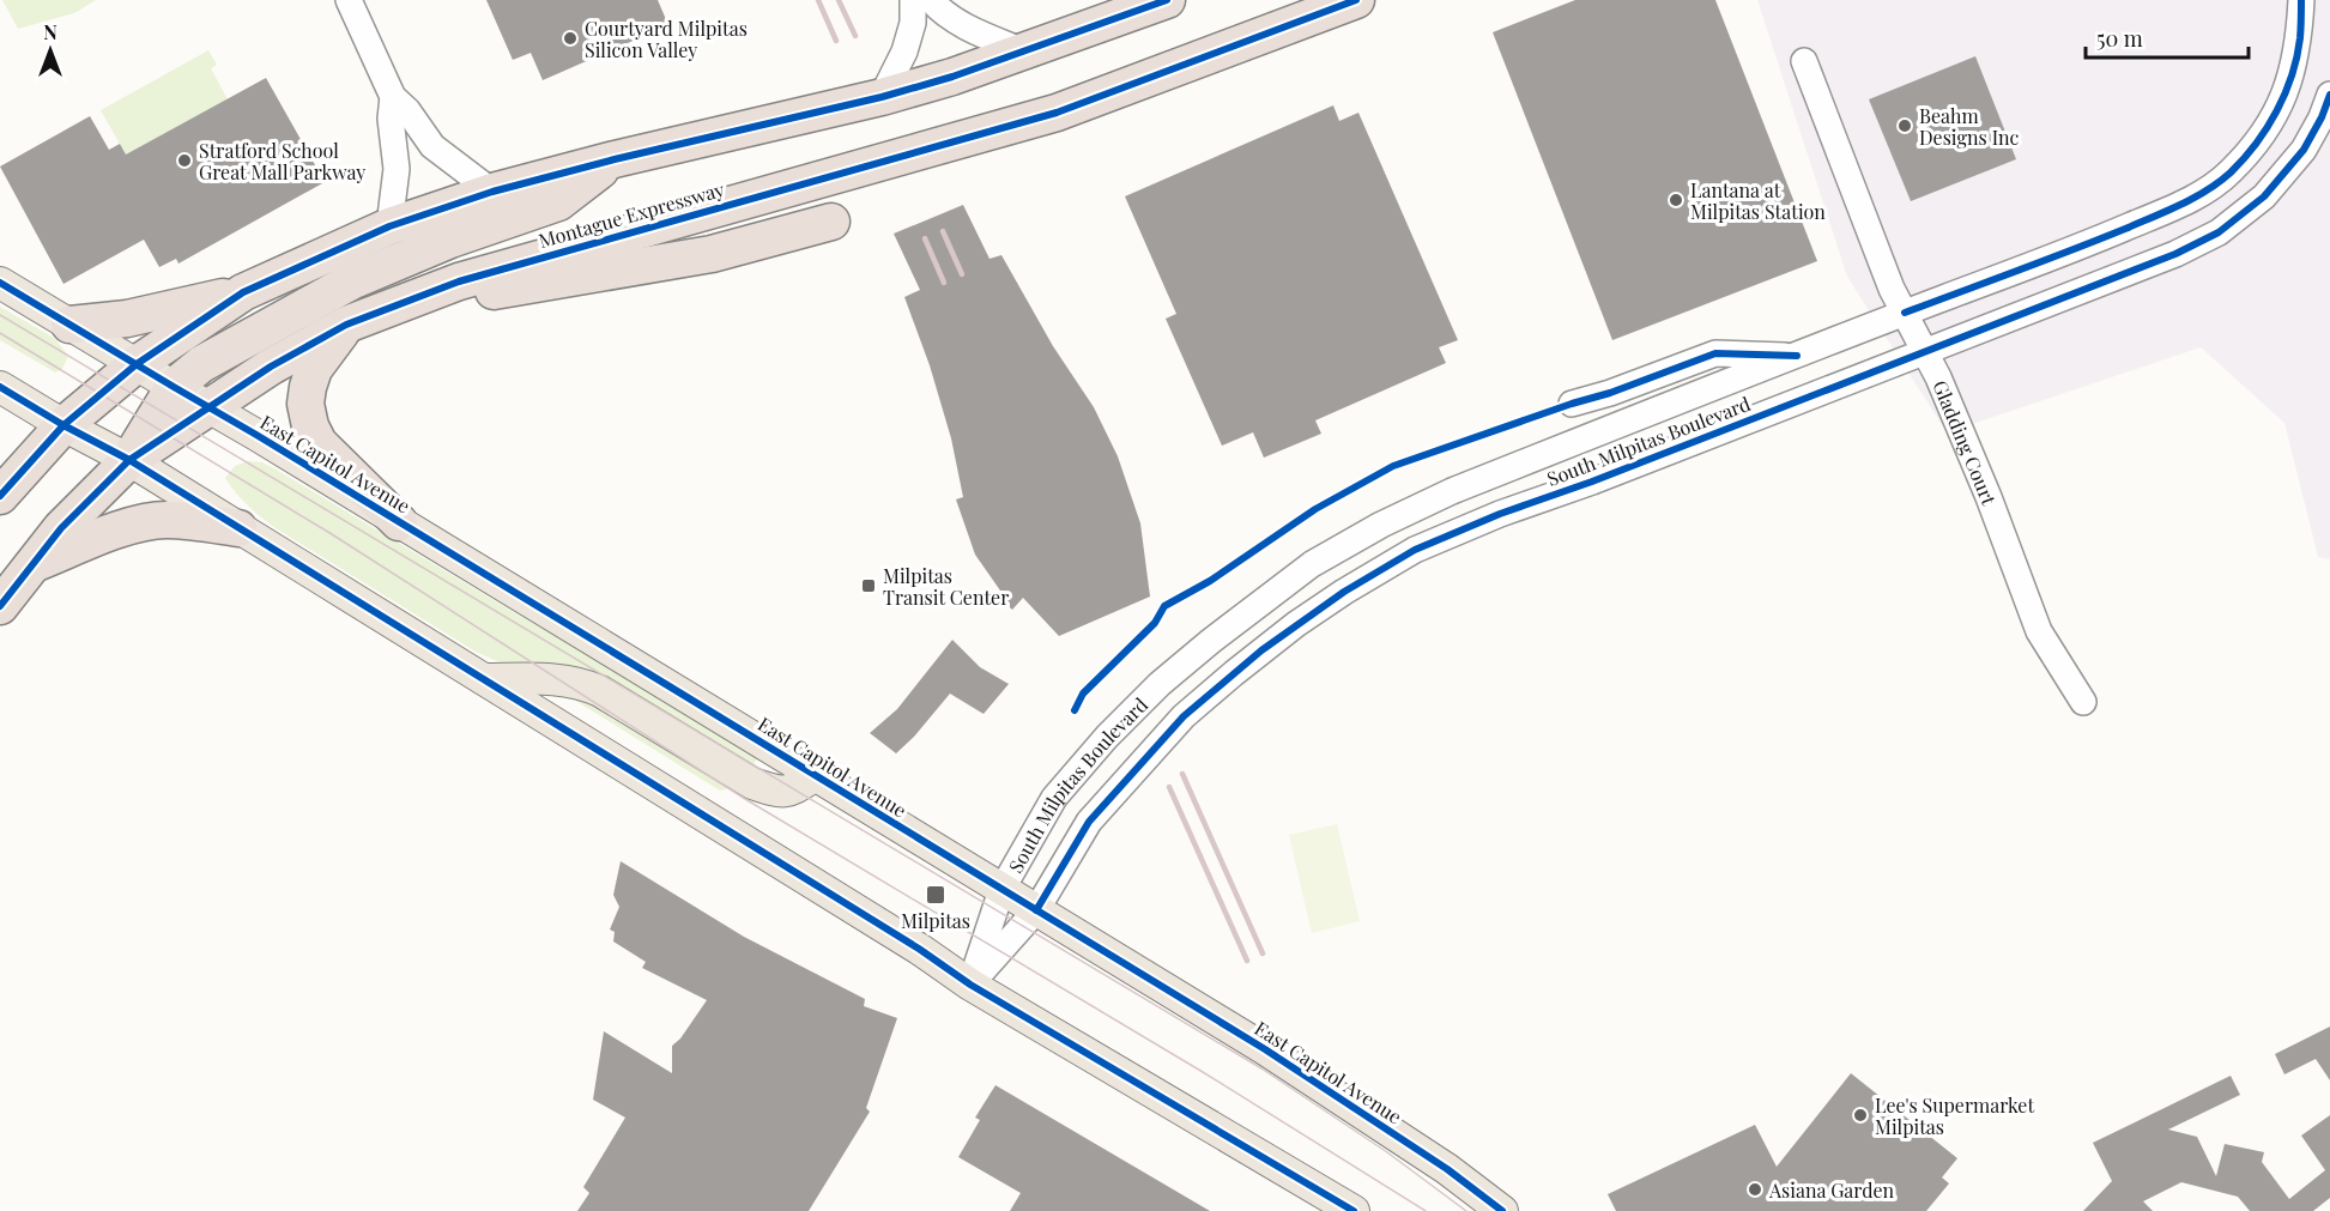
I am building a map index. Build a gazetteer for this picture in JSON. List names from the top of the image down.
{
  "streets": {
    "highway": ["Montague Expressway"],
    "main road": ["East Capitol Avenue"],
    "street": ["South Milpitas Boulevard", "Gladding Court"]
  },
  "crossings": [
    ["Montague Expressway", "East Capitol Avenue"],
    ["South Milpitas Boulevard", "Gladding Court"],
    ["South Milpitas Boulevard", "East Capitol Avenue"]
  ],
  "places": {
    "other": [
      "Courtyard Milpitas Silicon Valley",
      "Beahm Designs Inc",
      "Stratford School Great Mall Parkway",
      "Lantana at Milpitas Station",
      "Lee's Supermarket Milpitas",
      "Asiana Garden"
    ],
    "transit": ["Milpitas Transit Center", "Milpitas"]
  },
  "scale_bar": "50 m",
  "north": "top"
}
